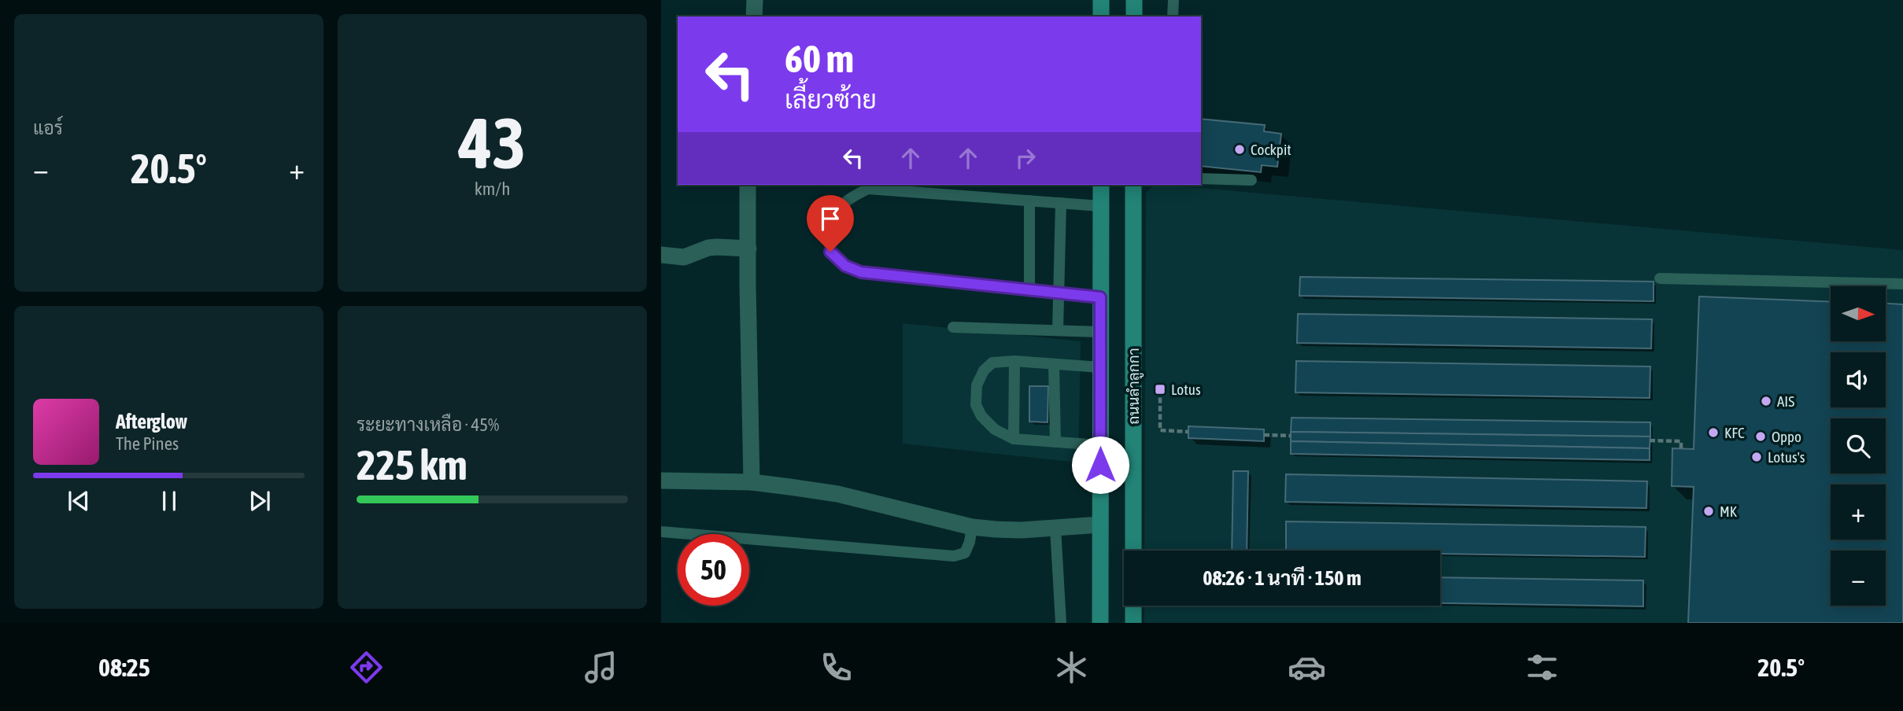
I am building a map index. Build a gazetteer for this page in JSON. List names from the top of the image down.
{
  "streets": {
    "main road": ["ถนนลำลูกกา"]
  },
  "places": {
    "other": [
      "Cockpit",
      "AIS",
      "KFC",
      "Oppo",
      "Lotus's",
      "MK"
    ],
    "transit": ["Lotus"]
  },
  "north": "right",
  "page": {
    "tile": [
      "แอร์",
      ["43", "km/h"],
      ["ระยะทางเหลือ · 45%", "225 km"]
    ],
    "turn": ["60 m", "เลี้ยวซ้าย"],
    "heat": ["−", "20.5°", "+"],
    "map_buttons": ["+", "−"],
    "song": ["Afterglow", "The Pines"],
    "limit": "50",
    "trip": "08:26 · 1 นาที · 150 m",
    "tabs": ["08:25", "20.5°"]
  }
}
